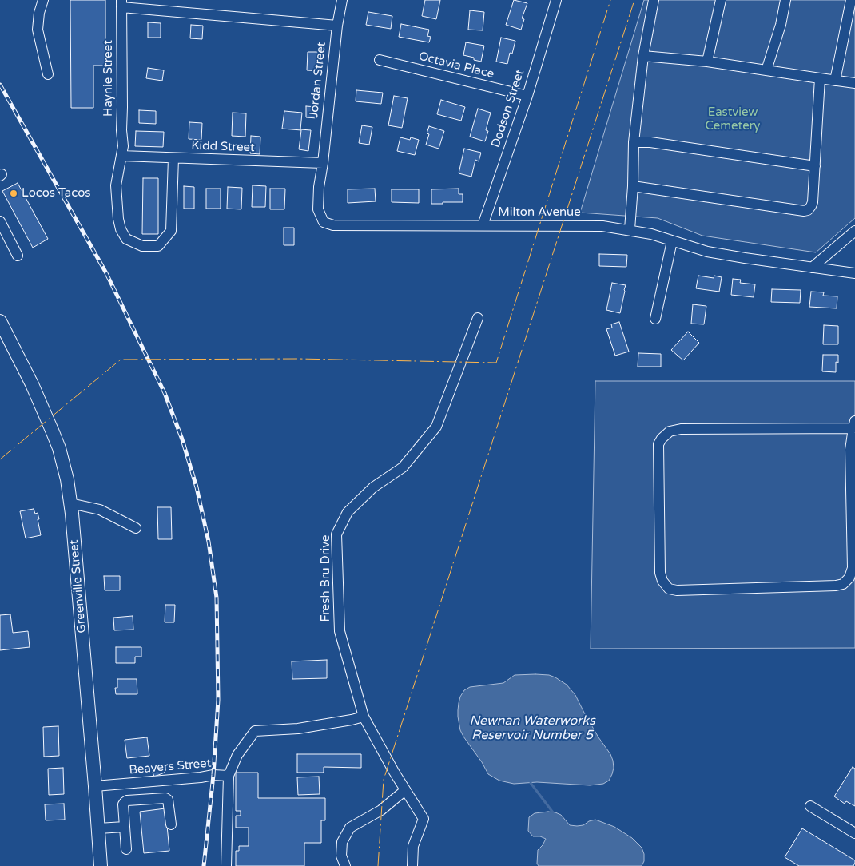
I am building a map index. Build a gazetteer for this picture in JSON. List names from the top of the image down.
{
  "streets": {
    "main road": ["Greenville Street"],
    "street": [
      "Octavia Place",
      "Haynie Street",
      "Jordan Street",
      "Dodson Street",
      "Kidd Street",
      "Milton Avenue",
      "Fresh Bru Drive",
      "Beavers Street"
    ]
  },
  "crossings": [
    ["Octavia Place", "Dodson Street"],
    ["Haynie Street", "Kidd Street"],
    ["Jordan Street", "Kidd Street"],
    ["Jordan Street", "Milton Avenue"],
    ["Dodson Street", "Milton Avenue"],
    ["Kidd Street", "Milton Avenue"],
    ["Greenville Street", "Beavers Street"]
  ],
  "water": ["Newnan Waterworks Reservoir Number 5"],
  "parks": ["Eastview Cemetery"],
  "places": ["Locos Tacos"]
}
